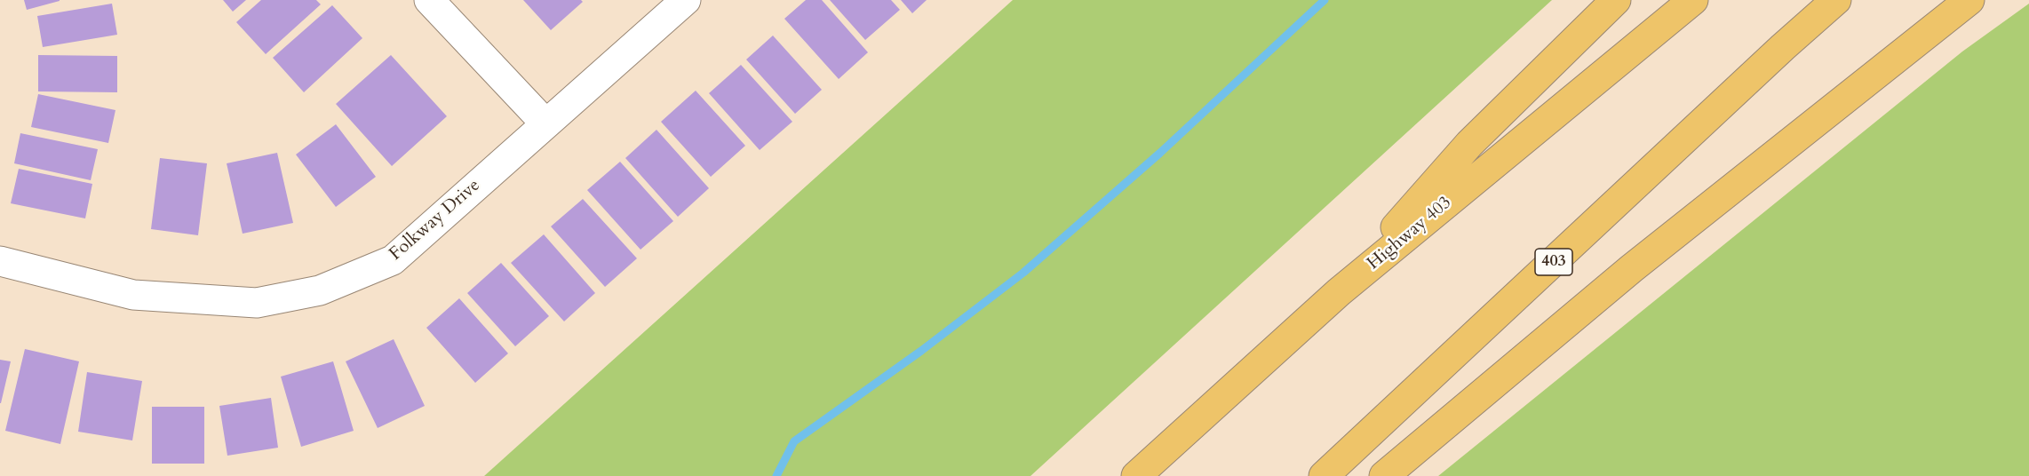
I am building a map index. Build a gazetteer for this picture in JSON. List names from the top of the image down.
{
  "streets": {
    "highway": ["Highway 403", "403"],
    "street": ["Folkway Drive"]
  }
}
